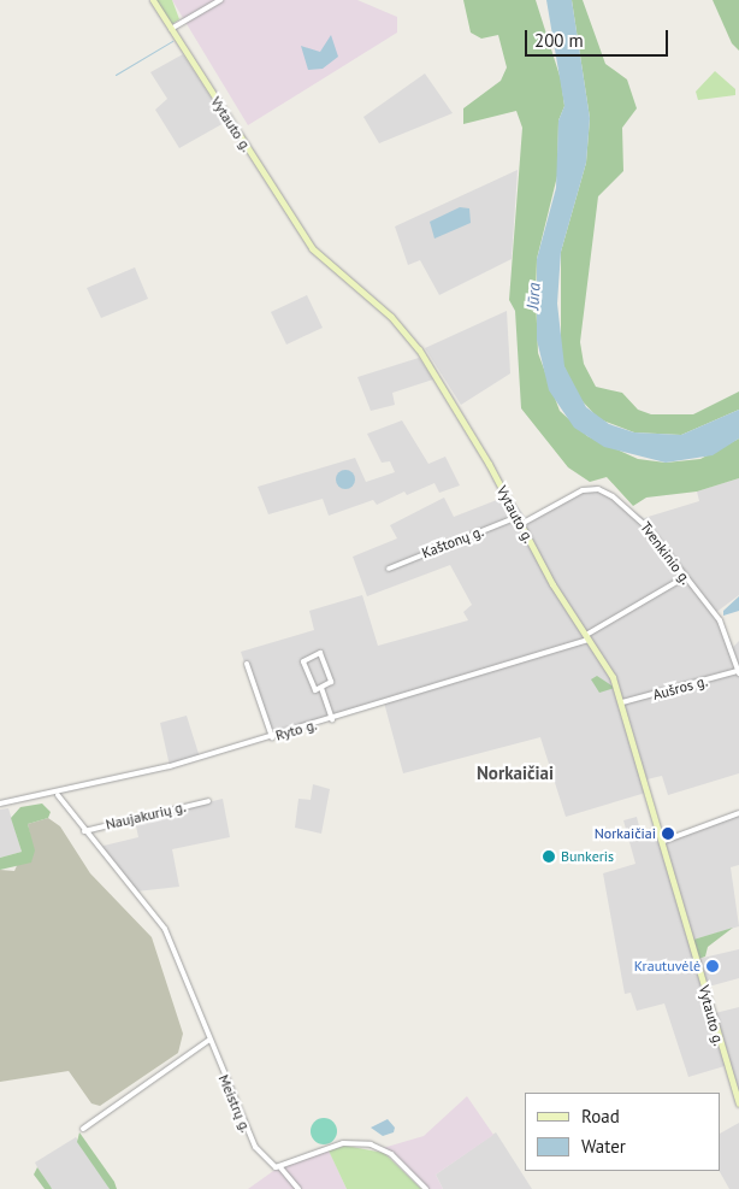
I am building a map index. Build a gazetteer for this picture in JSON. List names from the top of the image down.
{
  "streets": {
    "main road": ["Vytauto g."],
    "street": [
      "Kaštonų g.",
      "Tvenkinio g.",
      "Aušros g.",
      "Ryto g.",
      "Naujakurių g.",
      "Meistrų g."
    ]
  },
  "crossings": [
    ["Vytauto g.", "Kaštonų g."],
    ["Vytauto g.", "Tvenkinio g."],
    ["Vytauto g.", "Aušros g."],
    ["Vytauto g.", "Ryto g."],
    ["Kaštonų g.", "Tvenkinio g."],
    ["Tvenkinio g.", "Aušros g."],
    ["Tvenkinio g.", "Ryto g."],
    ["Ryto g.", "Meistrų g."],
    ["Naujakurių g.", "Meistrų g."]
  ],
  "districts": ["Norkaičiai"],
  "water": ["Jūra"],
  "places": ["Norkaičiai", "Bunkeris", "Krautuvėlė"],
  "legend": ["Road", "Water"],
  "scale_bar": "200 m"
}
